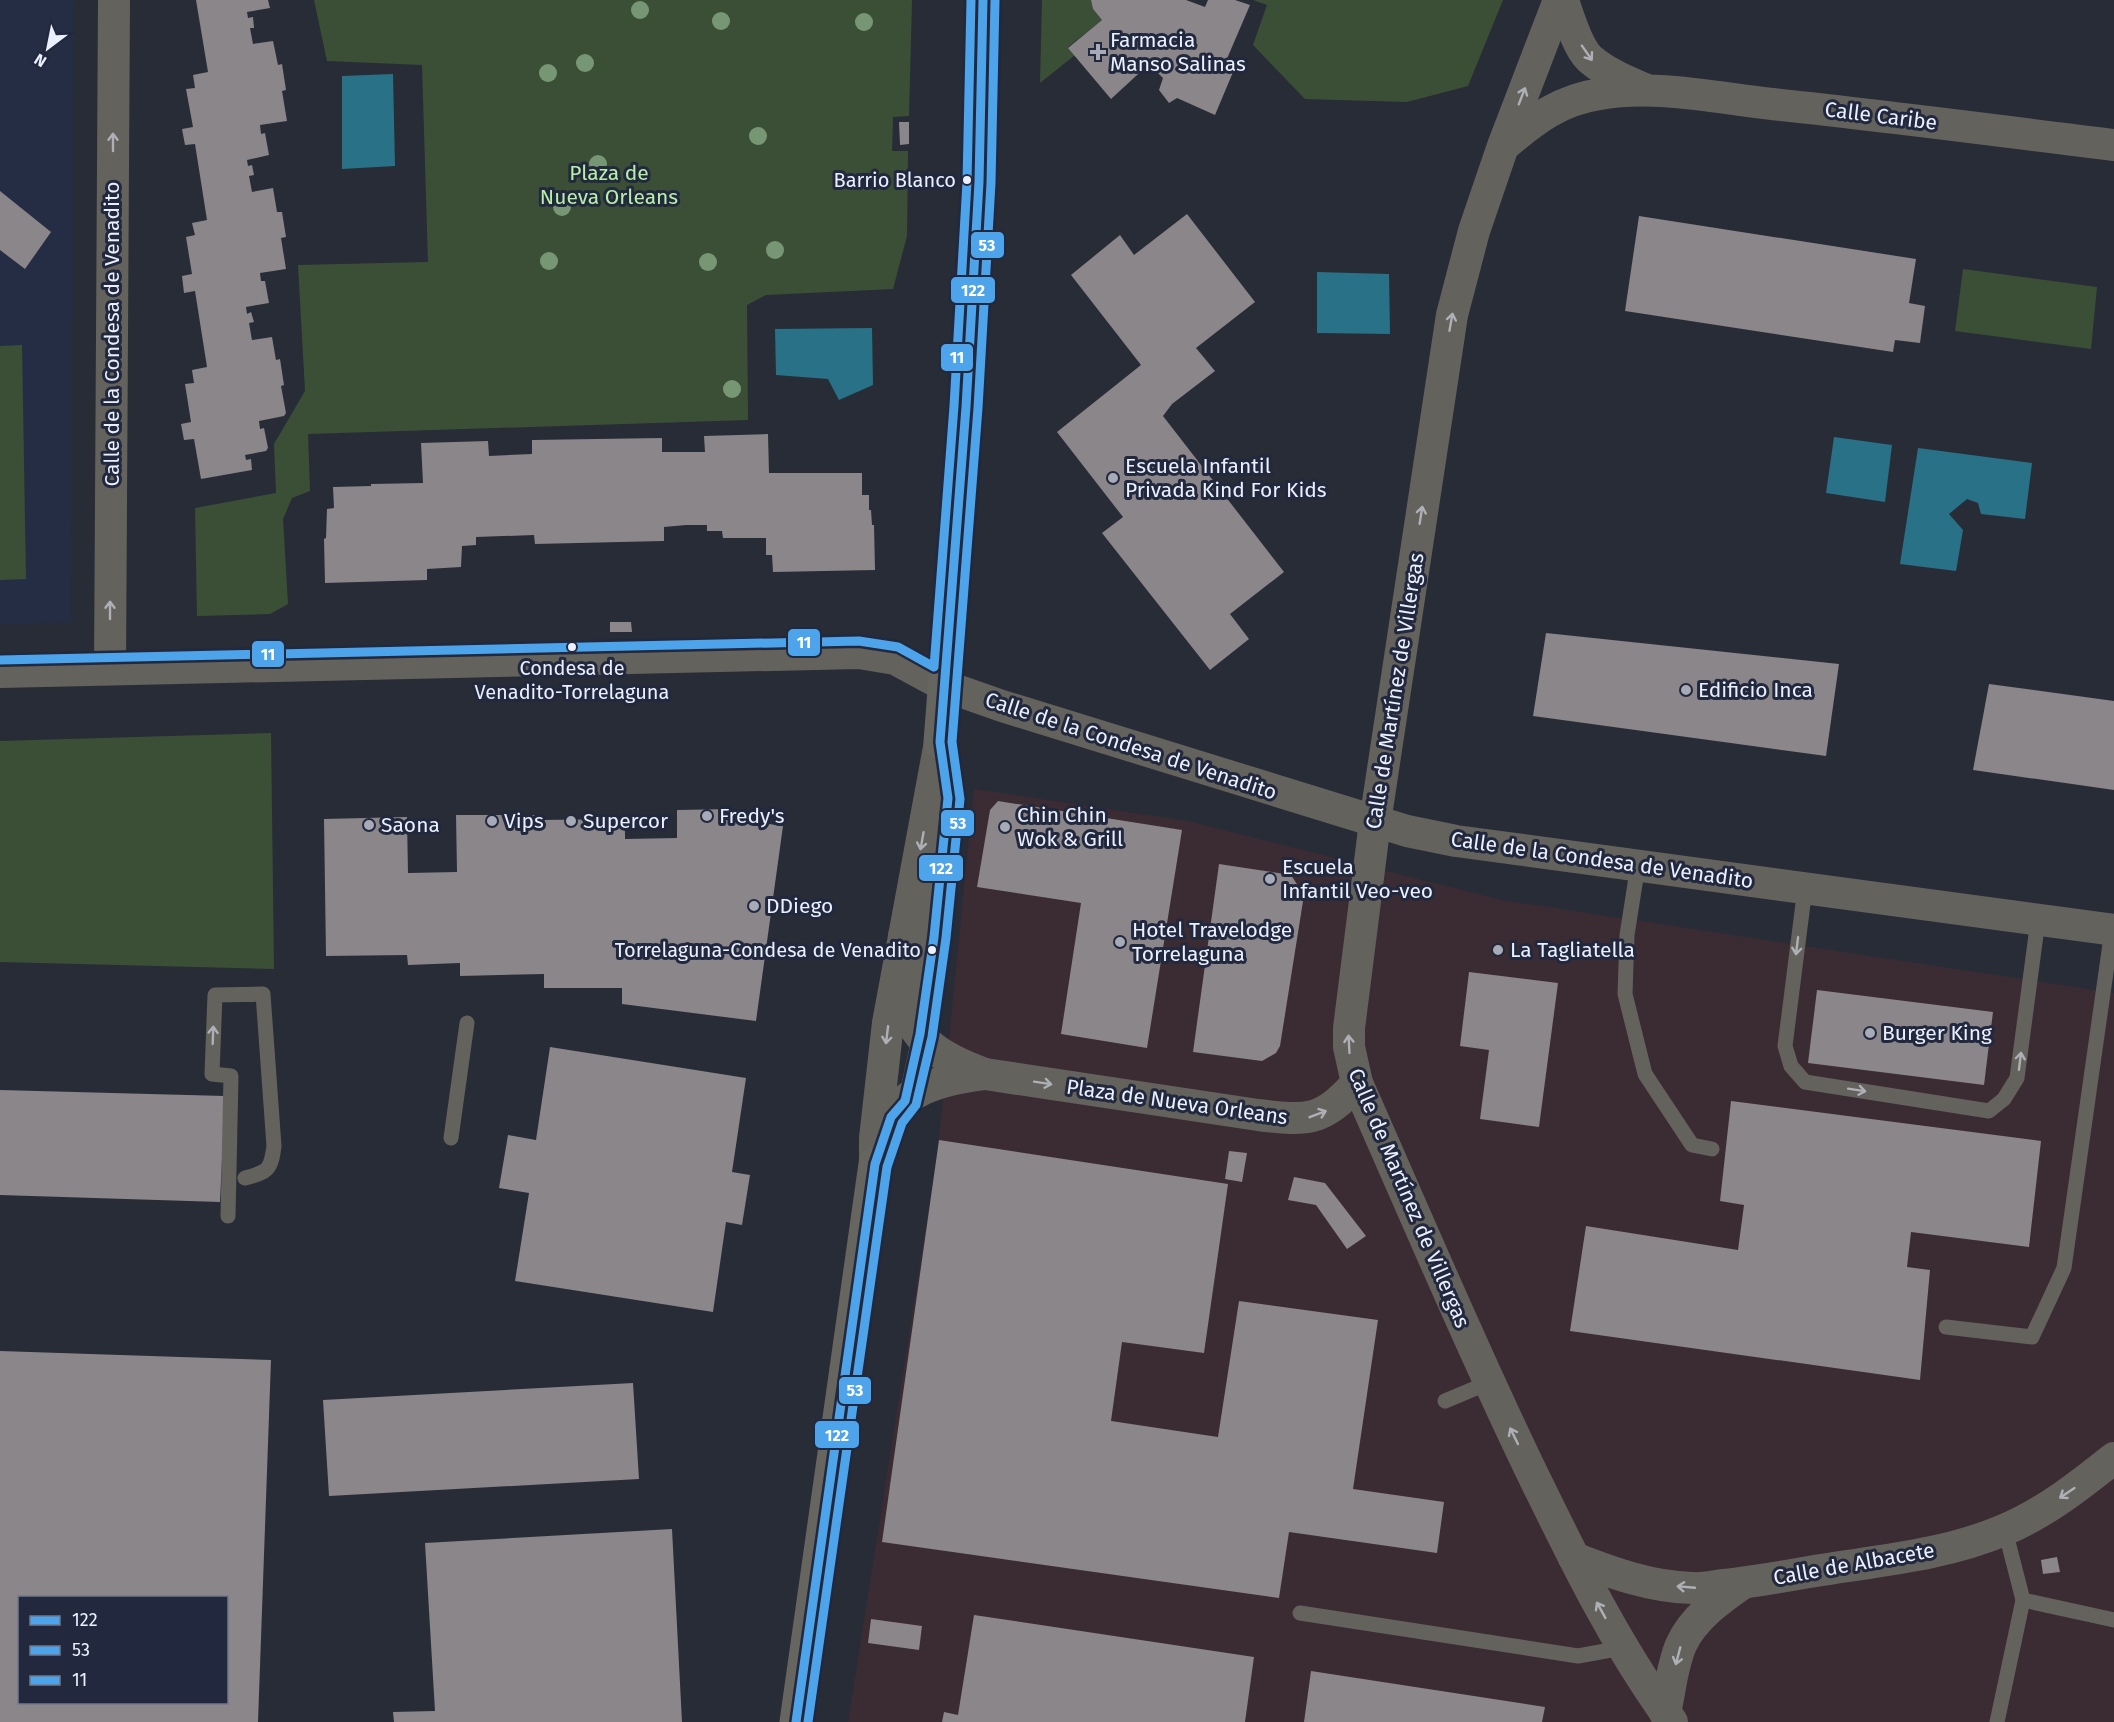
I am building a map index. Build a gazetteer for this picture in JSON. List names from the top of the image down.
{
  "streets": {
    "street": [
      "Calle Caribe",
      "Calle de la Condesa de Venadito",
      "Calle de Martínez de Villergas",
      "Plaza de Nueva Orleans",
      "Calle de Albacete"
    ]
  },
  "crossings": [
    ["Calle Caribe", "Calle de Martínez de Villergas"],
    ["Calle de la Condesa de Venadito", "Calle de Martínez de Villergas"],
    ["Calle de Martínez de Villergas", "Plaza de Nueva Orleans"],
    ["Calle de Martínez de Villergas", "Calle de Albacete"]
  ],
  "one_way": ["Calle de Martínez de Villergas", "Plaza de Nueva Orleans", "Calle de Albacete"],
  "parks": ["Plaza de Nueva Orleans"],
  "places": {
    "health": ["Farmacia Manso Salinas"],
    "other": [
      "Barrio Blanco",
      "Escuela Infantil Privada Kind For Kids",
      "Condesa de Venadito-Torrelaguna",
      "Edificio Inca",
      "Fredy's",
      "Vips",
      "Supercor",
      "Saona",
      "Chin Chin Wok & Grill",
      "Escuela Infantil Veo-veo",
      "DDiego",
      "Hotel Travelodge Torrelaguna",
      "Torrelaguna-Condesa de Venadito",
      "La Tagliatella",
      "Burger King"
    ]
  },
  "lines": ["transit line 122", "transit line 53", "transit line 11"],
  "legend": ["122", "53", "11"],
  "north": "bottom left"
}
